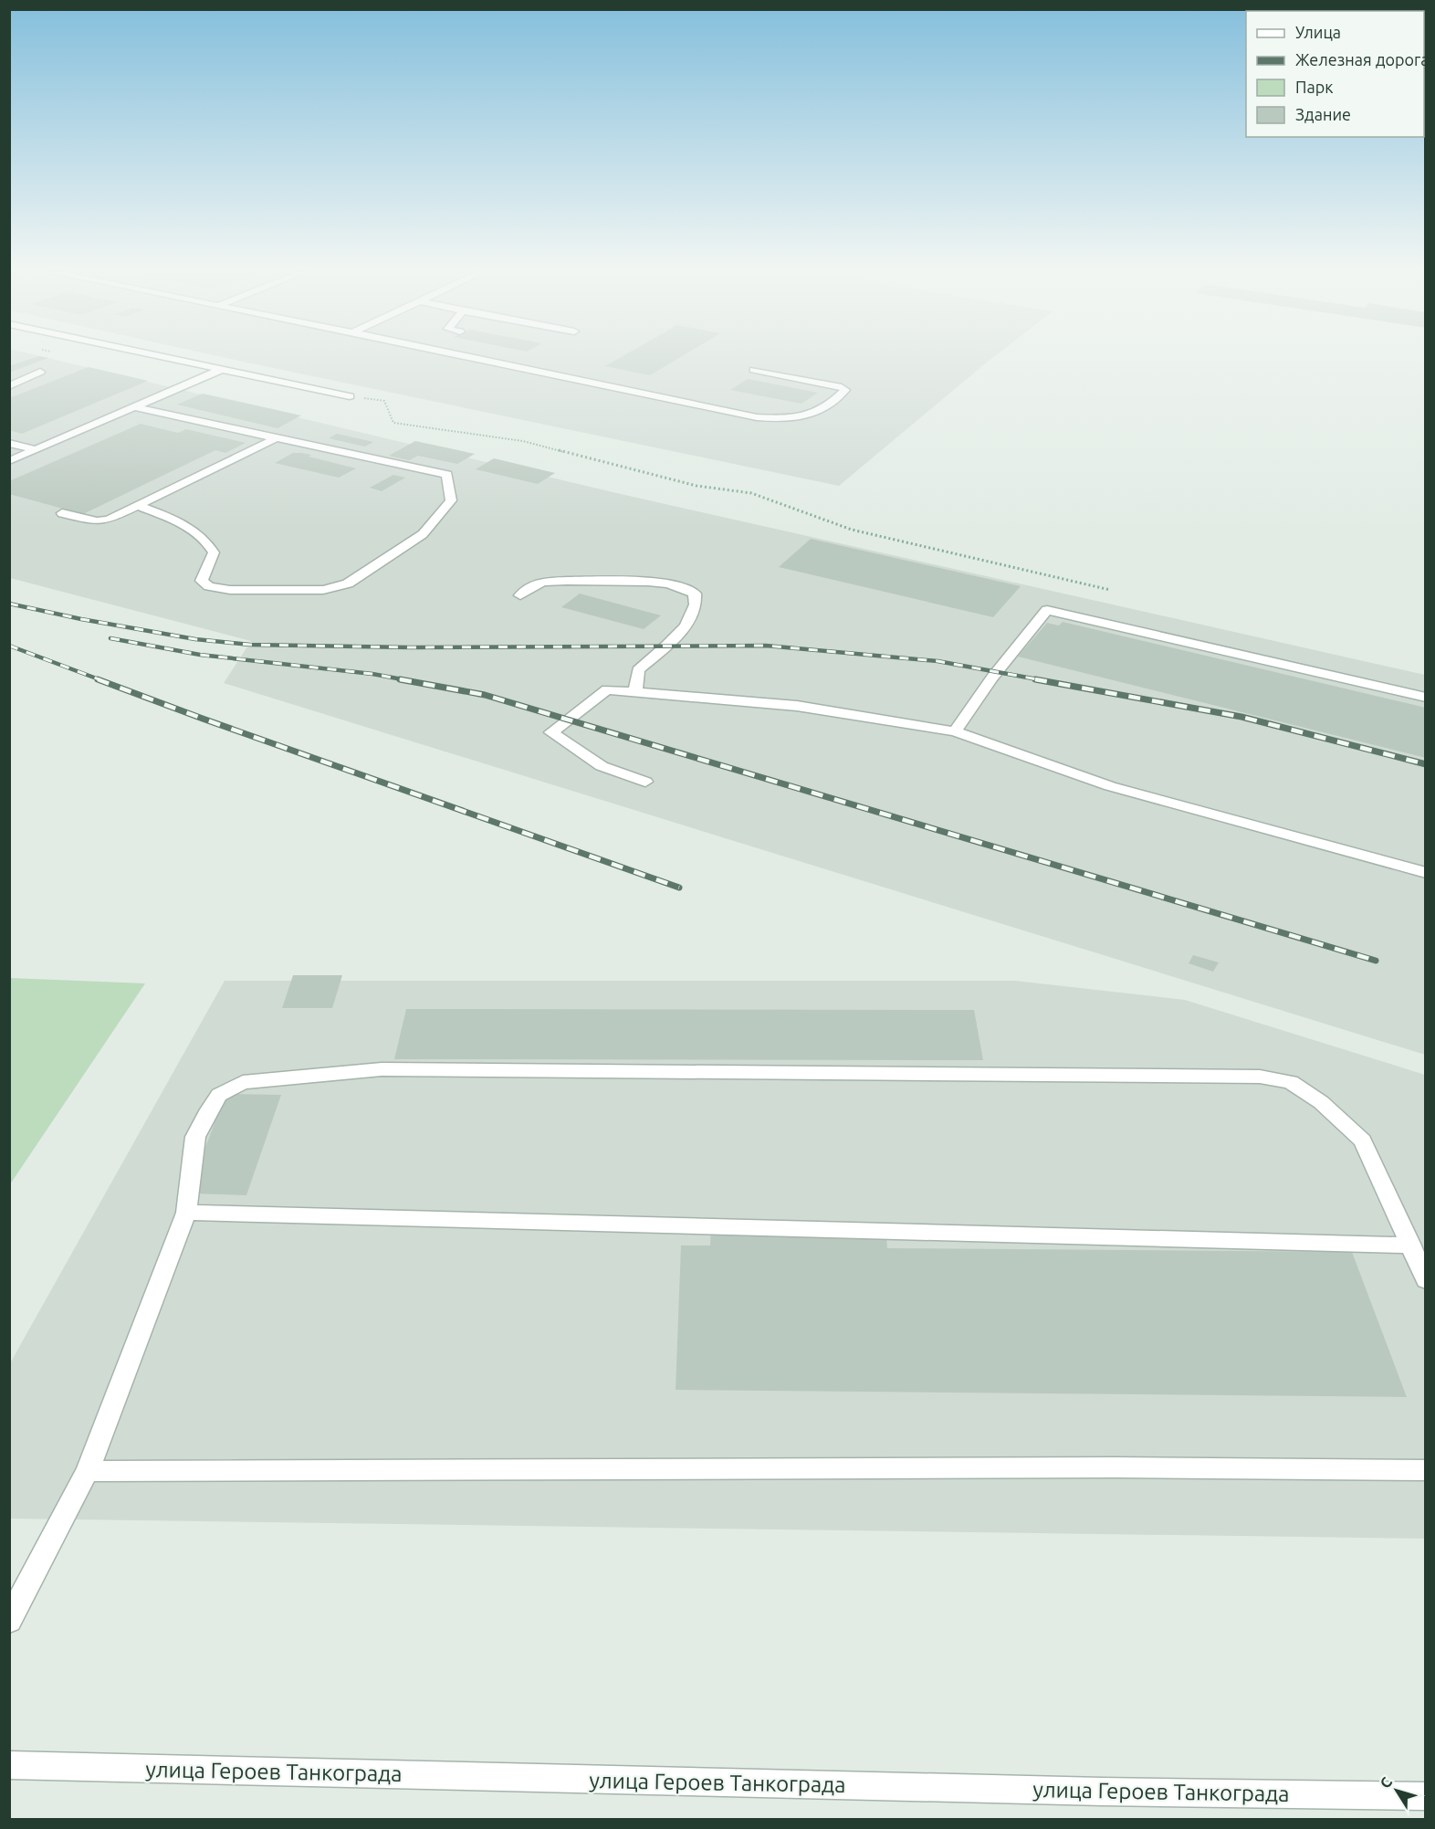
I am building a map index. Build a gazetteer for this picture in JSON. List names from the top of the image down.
{
  "streets": {
    "street": ["улица Героев Танкограда"]
  },
  "legend": [
    "Улица",
    "Железная дорога",
    "Парк",
    "Здание"
  ],
  "north": "top left"
}
